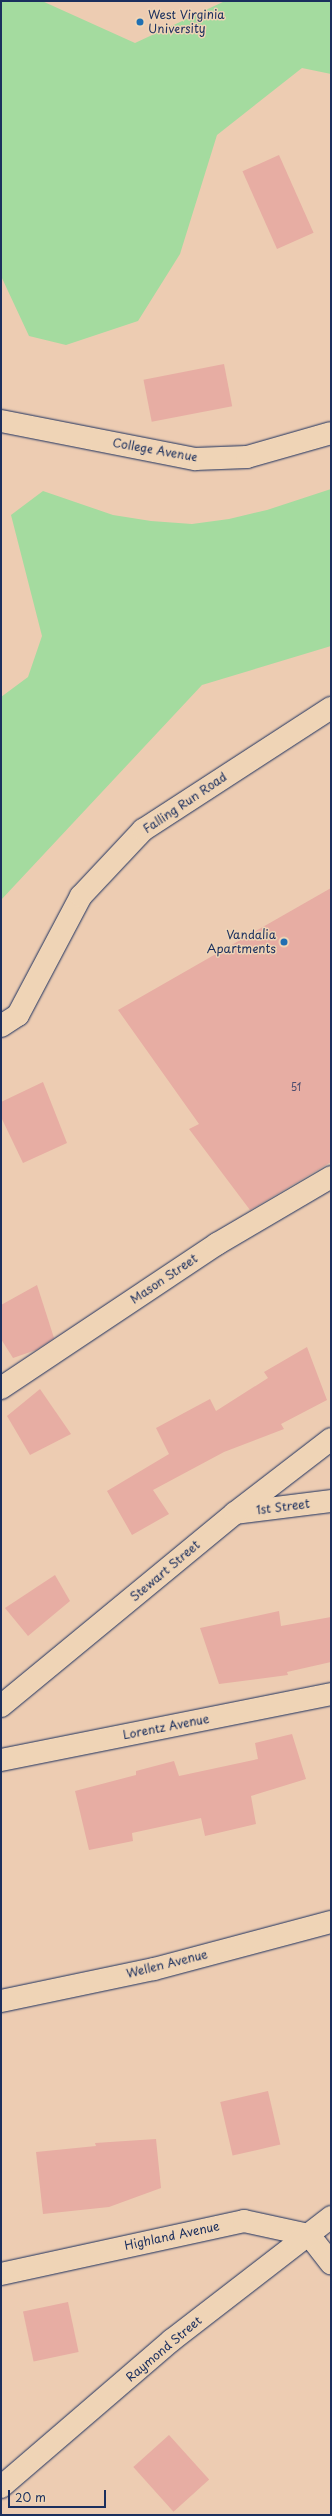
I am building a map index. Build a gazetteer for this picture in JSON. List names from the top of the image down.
{
  "streets": {
    "street": [
      "College Avenue",
      "Falling Run Road",
      "Mason Street",
      "1st Street",
      "Stewart Street",
      "Lorentz Avenue",
      "Wellen Avenue",
      "Highland Avenue",
      "Raymond Street"
    ]
  },
  "crossings": [
    ["1st Street", "Stewart Street"],
    ["Highland Avenue", "Raymond Street"]
  ],
  "places": ["West Virginia University", "Vandalia Apartments"],
  "house_numbers": ["51"],
  "scale_bar": "20 m"
}
